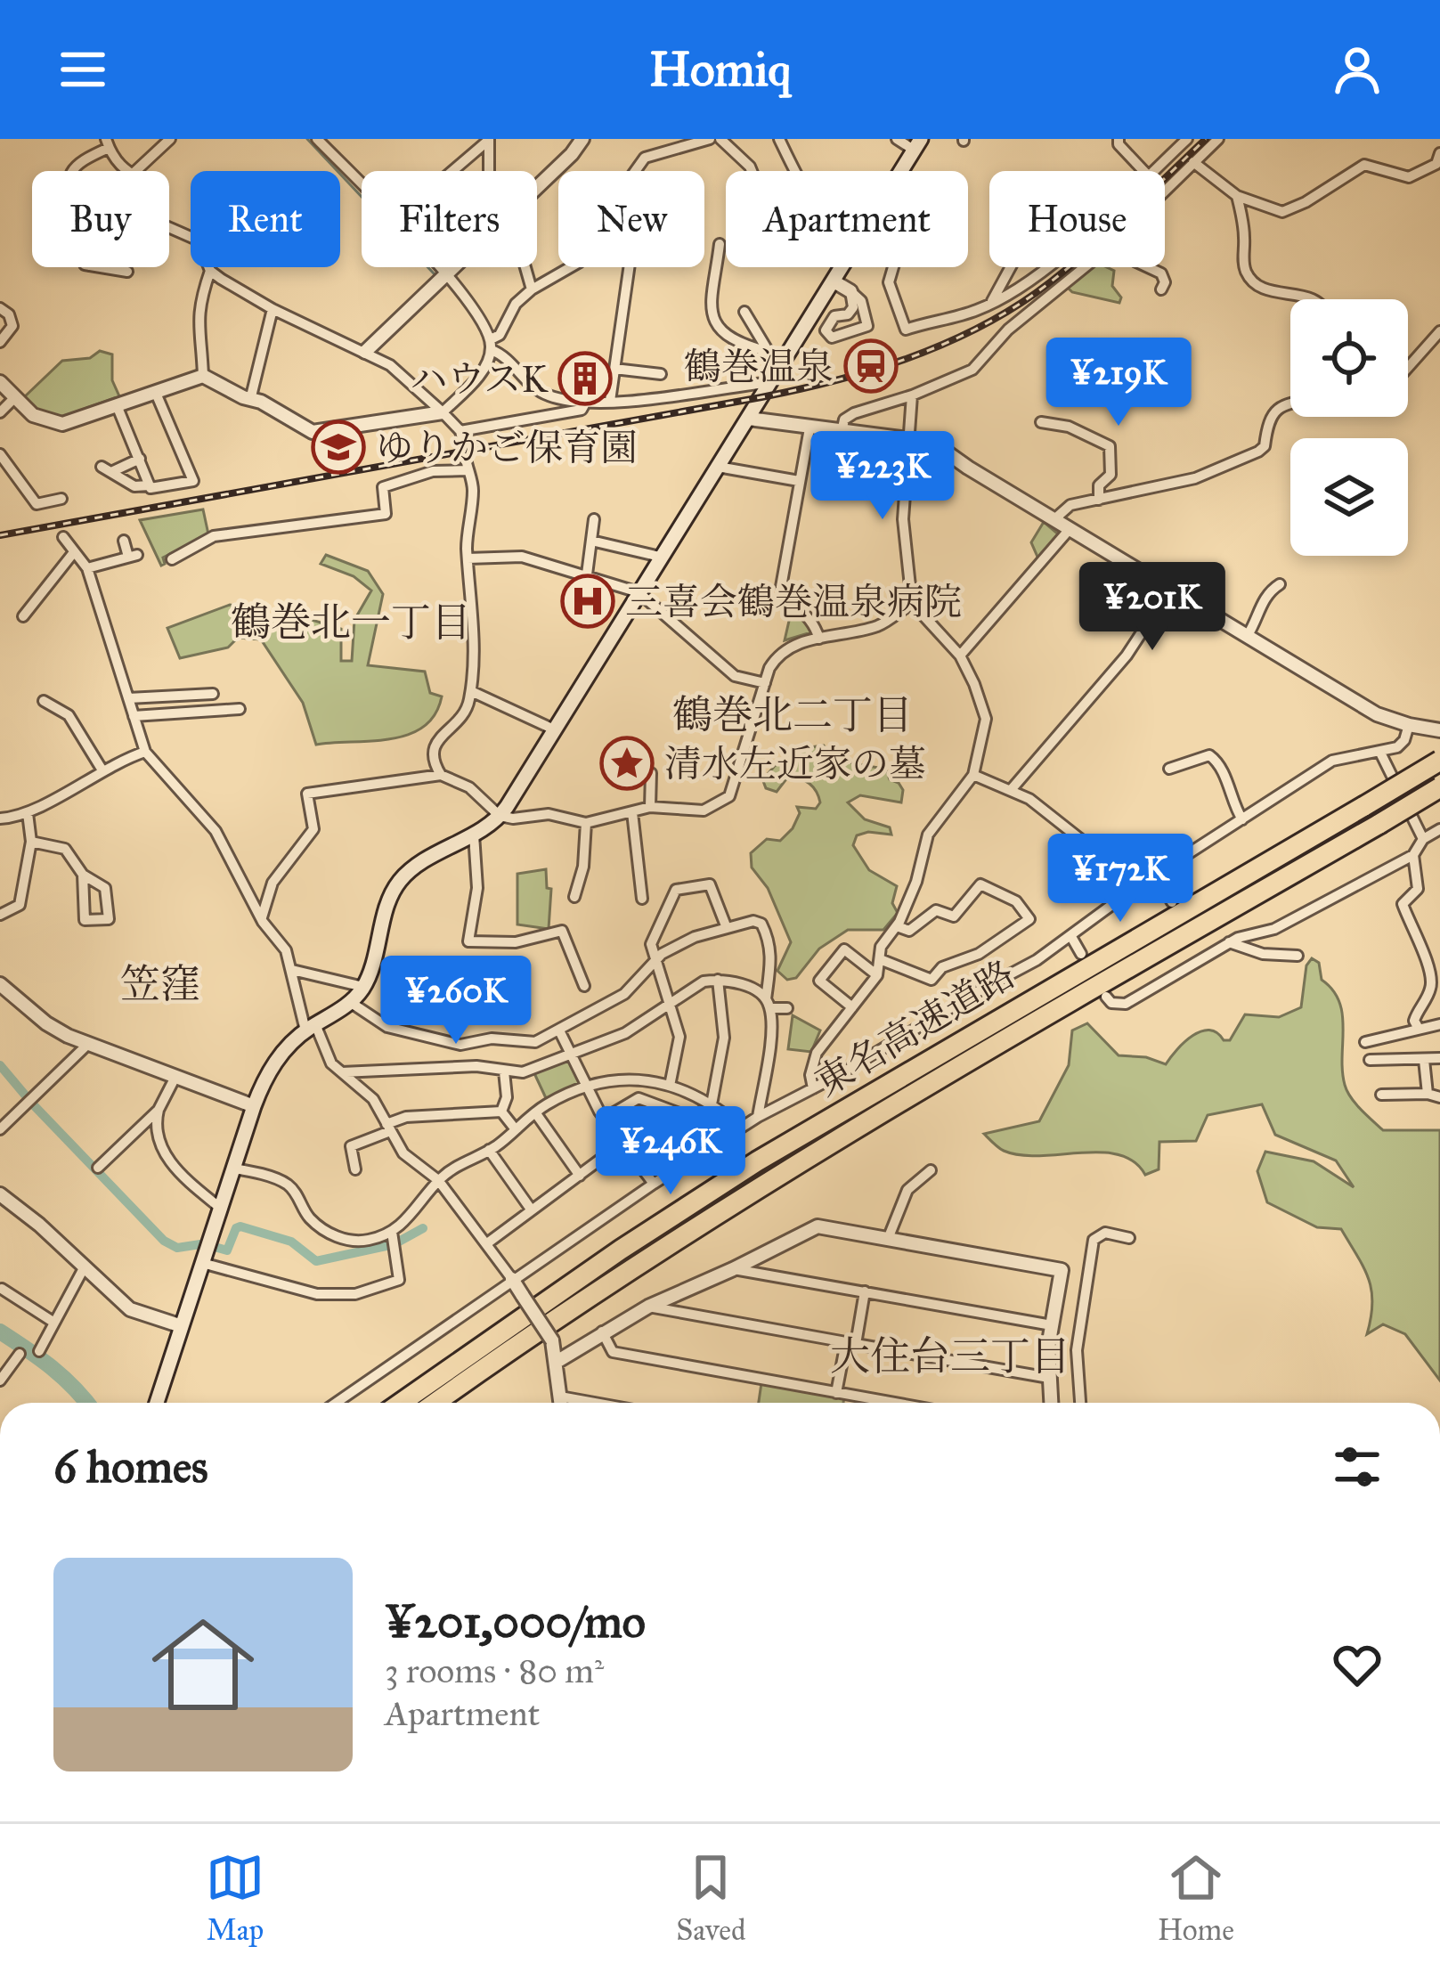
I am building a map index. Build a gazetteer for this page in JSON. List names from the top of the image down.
{
  "streets": {
    "highway": ["東名高速道路"]
  },
  "districts": [
    "鶴巻北一丁目",
    "鶴巻北二丁目",
    "笠窪",
    "大住台三丁目"
  ],
  "places": {
    "station": ["鶴巻温泉"],
    "building": ["ハウスK"],
    "school or university": ["ゆりかご保育園"],
    "hospital": ["三喜会鶴巻温泉病院"],
    "place": ["清水左近家の墓"]
  },
  "page": {
    "header": "Homiq",
    "chip": [
      "Buy",
      "Rent",
      "Filters",
      "New",
      "Apartment",
      "House"
    ],
    "price": [
      "¥219K",
      "¥223K",
      "¥201K",
      "¥172K",
      "¥260K",
      "¥246K"
    ],
    "heading": "6 homes",
    "list": [
      {
        "name": "¥201,000/mo",
        "note": "3 rooms · 80 m² · Apartment"
      }
    ],
    "tabs": ["Map", "Saved", "Home"]
  }
}
